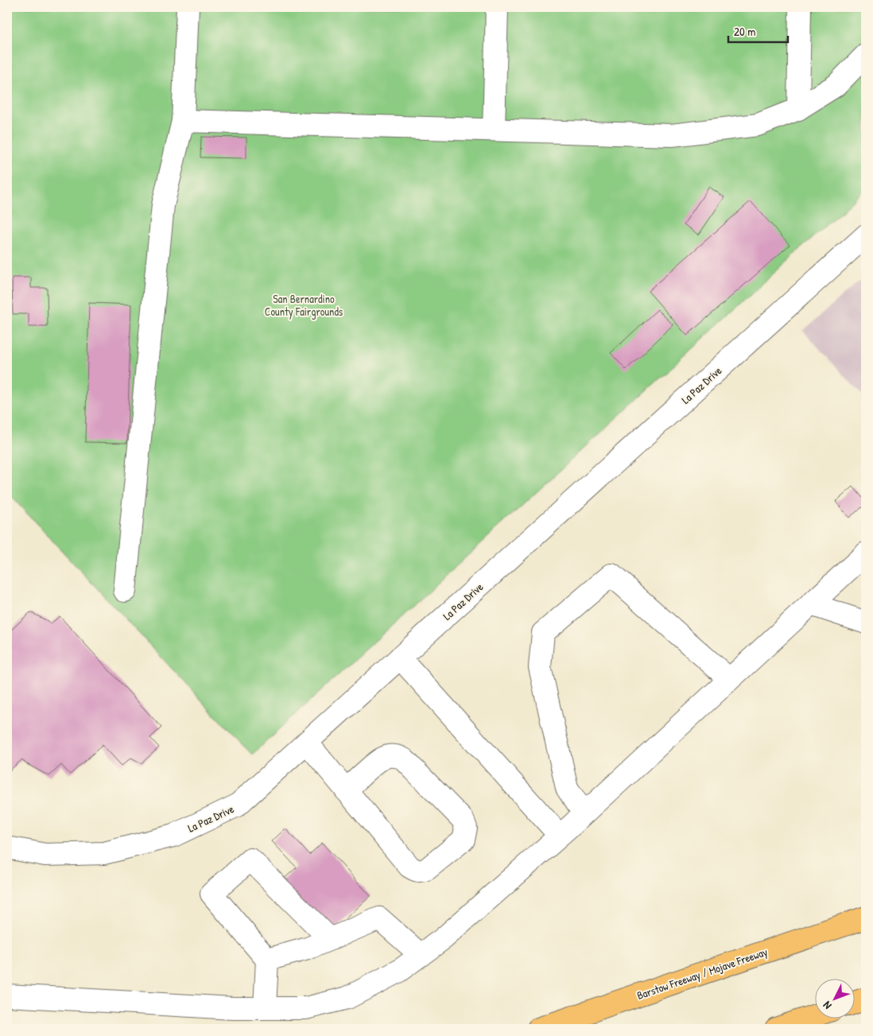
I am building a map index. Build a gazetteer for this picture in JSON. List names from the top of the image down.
{
  "streets": {
    "highway": ["Barstow Freeway / Mojave Freeway"],
    "street": ["La Paz Drive"]
  },
  "parks": ["San Bernardino County Fairgrounds"],
  "scale_bar": "20 m",
  "north": "bottom left"
}
